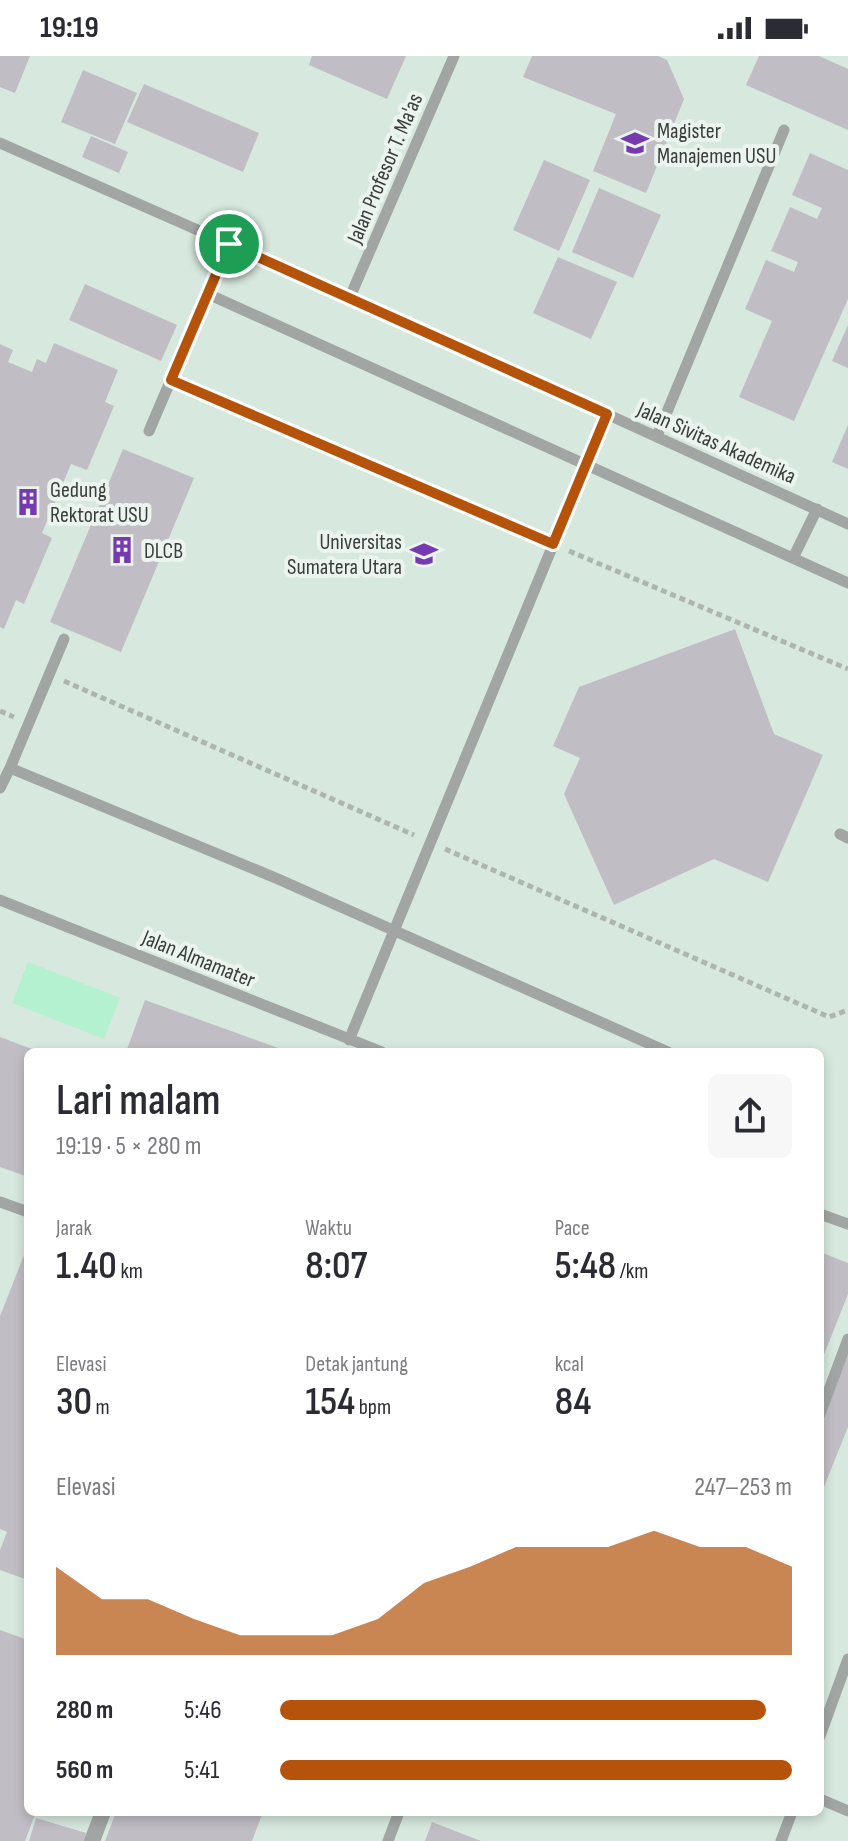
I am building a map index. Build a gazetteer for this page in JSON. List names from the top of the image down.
{
  "streets": {
    "lane": ["Jalan Profesor T. Ma'as", "Jalan Sivitas Akademika", "Jalan Almamater"]
  },
  "crossings": [
    ["Jalan Profesor T. Ma'as", "Jalan Sivitas Akademika"]
  ],
  "places": {
    "school or university": ["Magister Manajemen USU", "Universitas Sumatera Utara"],
    "building": ["Gedung Rektorat USU", "DLCB"]
  },
  "page": {
    "status": "19:19",
    "heading": ["Lari malam", "19:19 · 5 × 280 m"],
    "stats": [
      ["Jarak", "1.40 km"],
      ["Waktu", "8:07"],
      ["Pace", "5:48 /km"],
      ["Elevasi", "30 m"],
      ["Detak jantung", "154 bpm"],
      ["kcal", "84"]
    ],
    "chart": ["Elevasi", "247–253 m"],
    "list": [
      {
        "name": "280 m",
        "note": "5:46"
      },
      {
        "name": "560 m",
        "note": "5:41"
      }
    ]
  }
}
